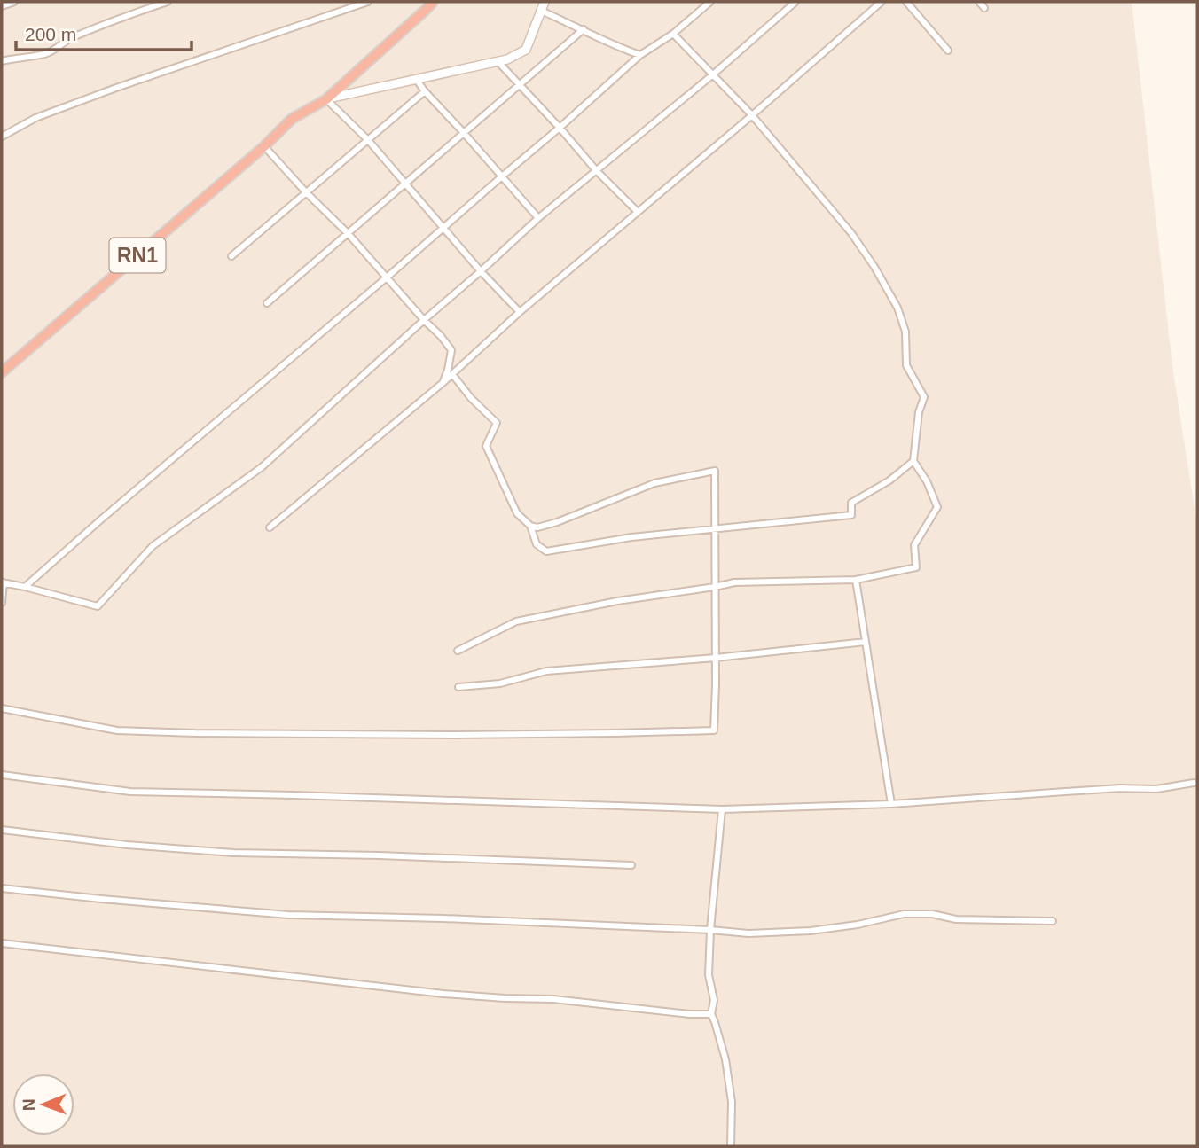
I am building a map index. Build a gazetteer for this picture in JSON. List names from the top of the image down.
{
  "streets": {
    "highway": ["RN1"]
  },
  "scale_bar": "200 m",
  "north": "left"
}
